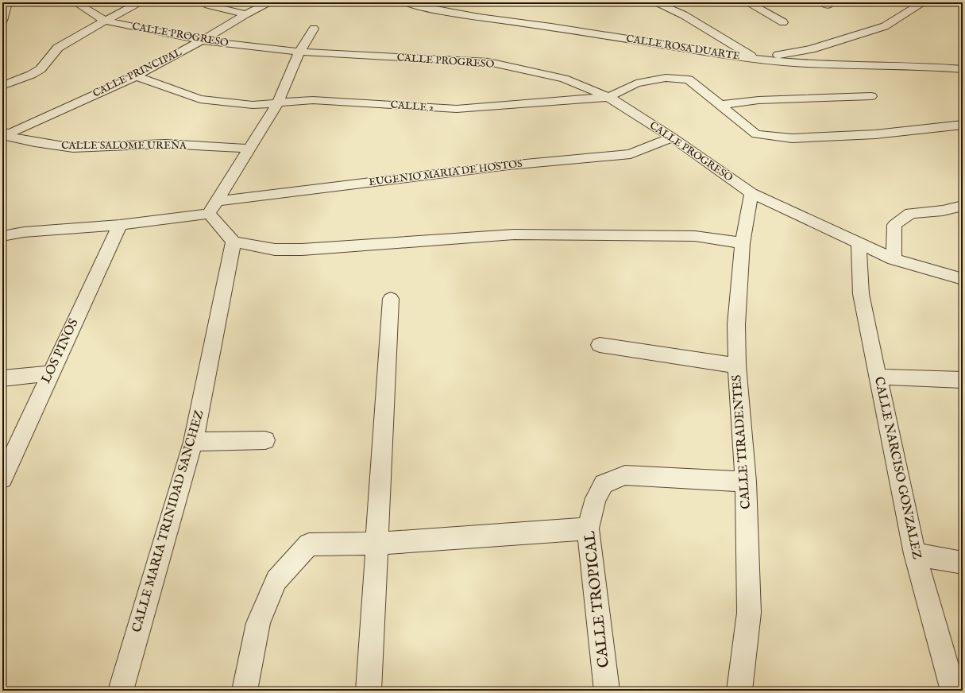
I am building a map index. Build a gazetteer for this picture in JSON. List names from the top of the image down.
{
  "streets": {
    "street": [
      "CALLE PROGRESO",
      "CALLE ROSA DUARTE",
      "CALLE PRINCIPAL",
      "CALLE 2",
      "CALLE SALOME UREÑA",
      "EUGENIO MARIA DE HOSTOS",
      "LOS PINOS",
      "CALLE TIRADENTES",
      "CALLE NARCISO GONZALEZ",
      "CALLE MARIA TRINIDAD SANCHEZ",
      "CALLE TROPICAL"
    ]
  },
  "crossings": [
    ["CALLE PROGRESO", "CALLE PRINCIPAL"],
    ["CALLE PROGRESO", "CALLE 2"],
    ["CALLE PROGRESO", "EUGENIO MARIA DE HOSTOS"],
    ["CALLE PROGRESO", "CALLE TIRADENTES"],
    ["CALLE PROGRESO", "CALLE NARCISO GONZALEZ"],
    ["CALLE PRINCIPAL", "CALLE 2"],
    ["CALLE PRINCIPAL", "CALLE SALOME UREÑA"],
    ["EUGENIO MARIA DE HOSTOS", "LOS PINOS"],
    ["CALLE TIRADENTES", "CALLE TROPICAL"]
  ]
}
